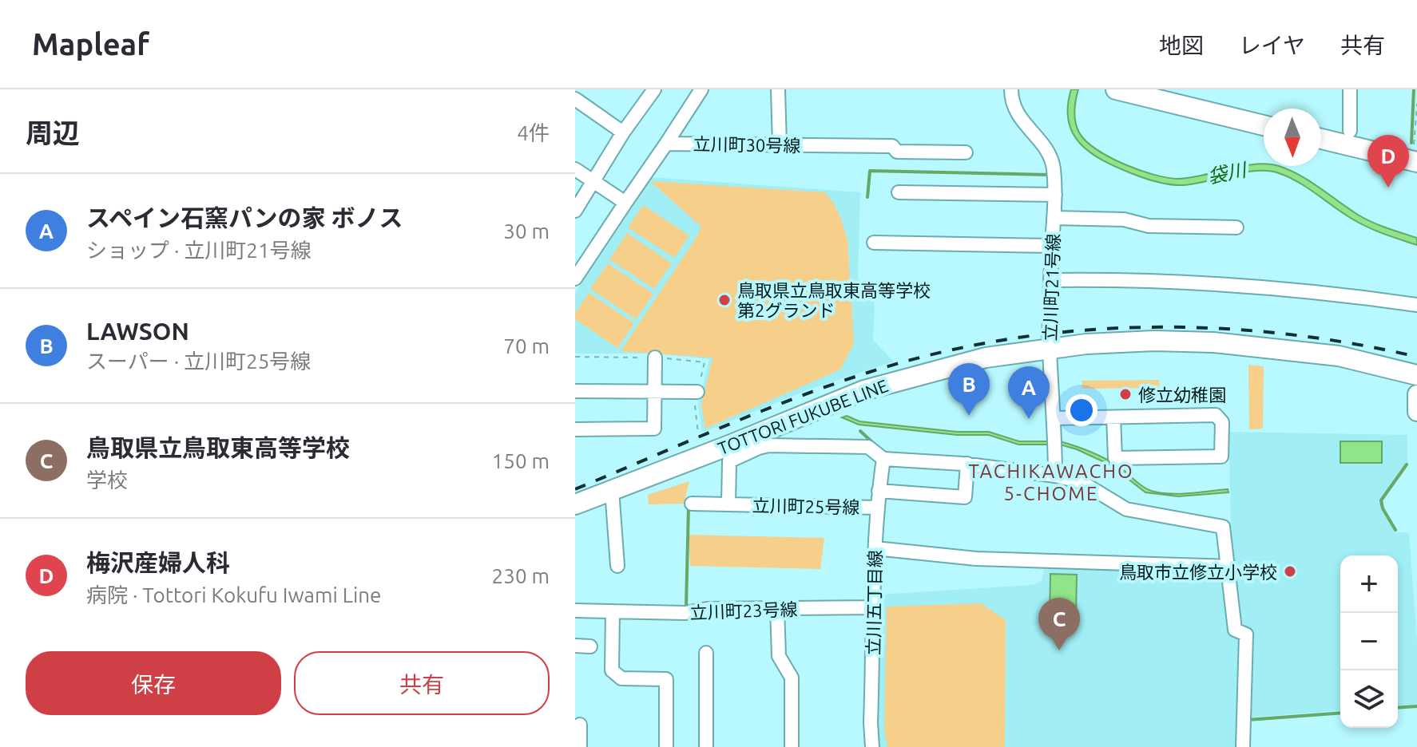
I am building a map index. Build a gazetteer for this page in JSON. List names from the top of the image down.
{
  "streets": {
    "main road": ["TOTTORI FUKUBE LINE"],
    "street": [
      "立川町30号線",
      "立川町21号線",
      "立川町25号線",
      "立川五丁目線",
      "立川町23号線"
    ]
  },
  "crossings": [
    ["立川町21号線", "TOTTORI FUKUBE LINE"],
    ["TOTTORI FUKUBE LINE", "立川町25号線"],
    ["立川町25号線", "立川五丁目線"],
    ["立川五丁目線", "立川町23号線"]
  ],
  "districts": ["TACHIKAWACHO 5-CHOME"],
  "water": ["袋川"],
  "places": ["鳥取県立鳥取東高等学校 第2グランド", "修立幼稚園", "鳥取市立修立小学校"],
  "north": "bottom",
  "page": {
    "header": "Mapleaf",
    "nav": ["地図", "レイヤ", "共有"],
    "heading": ["周辺", "4件"],
    "pins": [
      "D",
      "B",
      "A",
      "C"
    ],
    "list": [
      {
        "mark": "A",
        "name": "スペイン石窯パンの家 ボノス",
        "note": "ショップ · 立川町21号線",
        "value": "30 m"
      },
      {
        "mark": "B",
        "name": "LAWSON",
        "note": "スーパー · 立川町25号線",
        "value": "70 m"
      },
      {
        "mark": "C",
        "name": "鳥取県立鳥取東高等学校",
        "note": "学校",
        "value": "150 m"
      },
      {
        "mark": "D",
        "name": "梅沢産婦人科",
        "note": "病院 · Tottori Kokufu Iwami Line",
        "value": "230 m"
      }
    ],
    "map_buttons": ["+", "−"],
    "buttons": ["保存", "共有"]
  }
}
